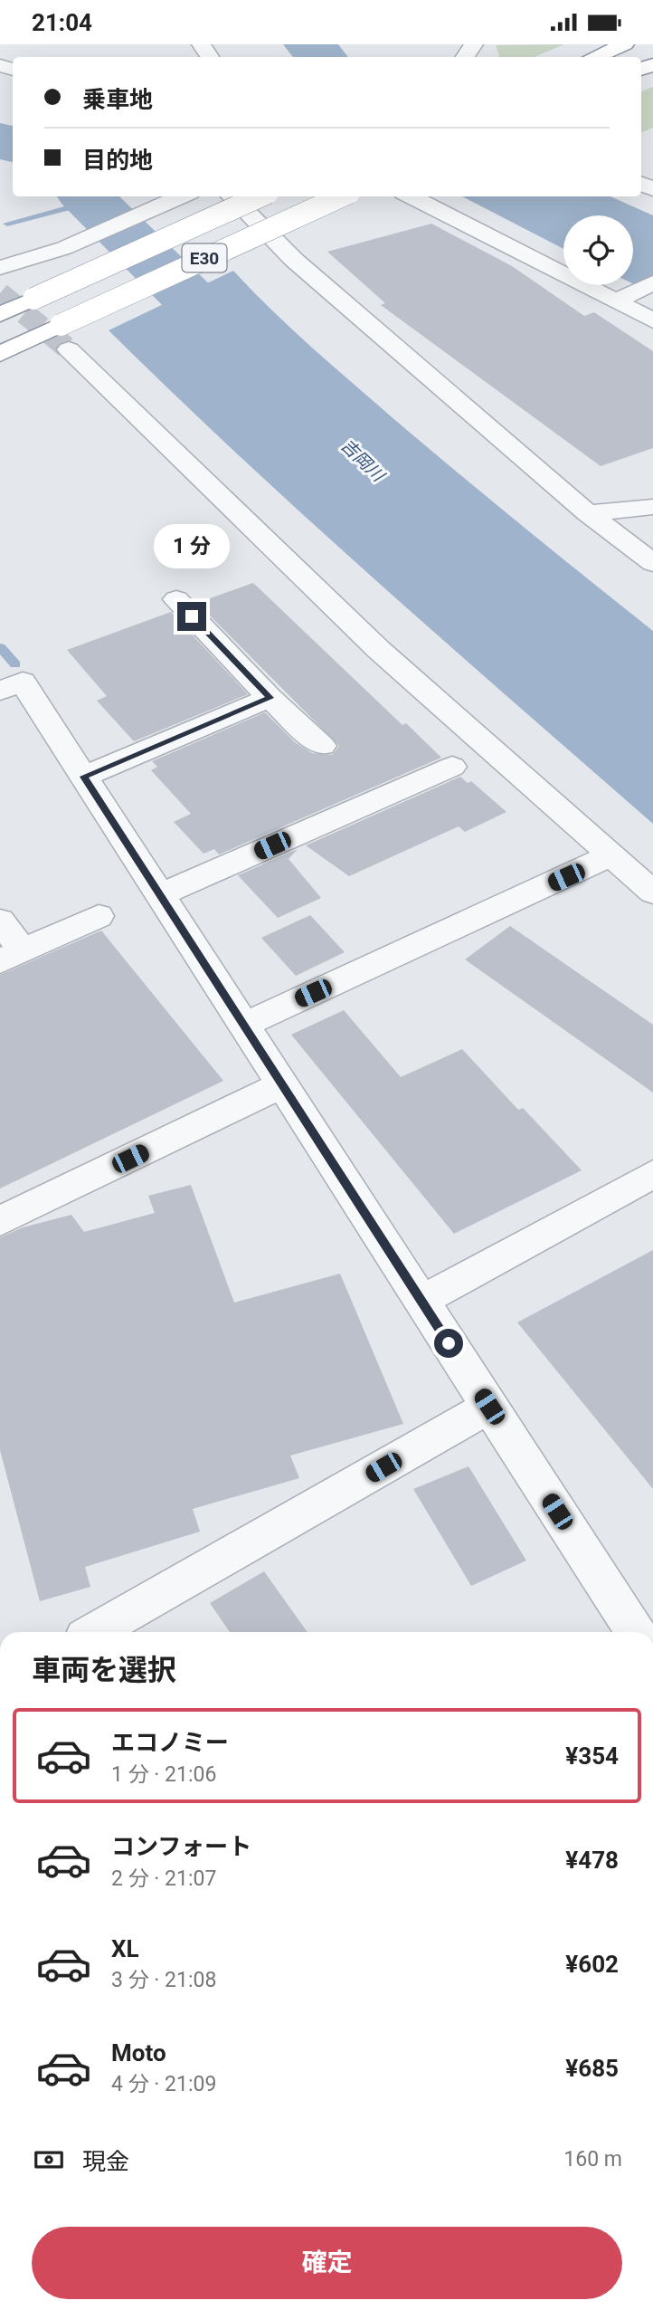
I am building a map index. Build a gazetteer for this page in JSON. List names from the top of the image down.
{
  "streets": {
    "highway": ["E30"]
  },
  "water": ["吉岡川"],
  "page": {
    "status": "21:04",
    "banner": ["乗車地", "目的地"],
    "bubble": "1 分",
    "heading": "車両を選択",
    "list": [
      {
        "name": "エコノミー",
        "note": "1 分 · 21:06",
        "value": "¥354"
      },
      {
        "name": "コンフォート",
        "note": "2 分 · 21:07",
        "value": "¥478"
      },
      {
        "name": "XL",
        "note": "3 分 · 21:08",
        "value": "¥602"
      },
      {
        "name": "Moto",
        "note": "4 分 · 21:09",
        "value": "¥685"
      }
    ],
    "pay": ["現金", "160 m"],
    "buttons": "確定"
  }
}
